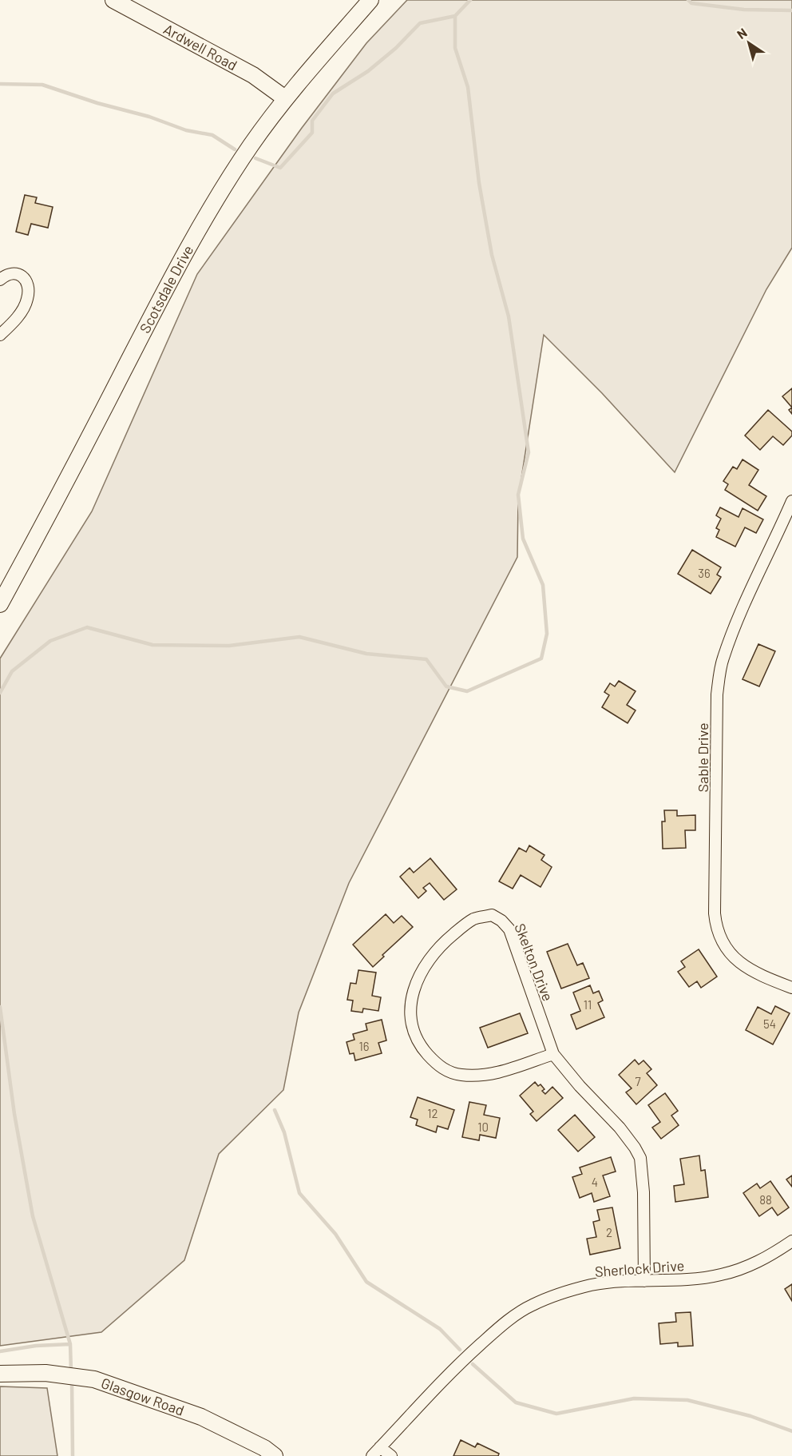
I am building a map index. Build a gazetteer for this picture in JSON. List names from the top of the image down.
{
  "streets": {
    "street": [
      "Ardwell Road",
      "Scotsdale Drive",
      "Sable Drive",
      "Skelton Drive",
      "Sherlock Drive",
      "Glasgow Road"
    ]
  },
  "crossings": [
    ["Ardwell Road", "Scotsdale Drive"],
    ["Skelton Drive", "Sherlock Drive"]
  ],
  "house_numbers": [
    "36",
    "11",
    "54",
    "16",
    "7",
    "12",
    "10",
    "4",
    "88",
    "2"
  ],
  "north": "top left"
}
